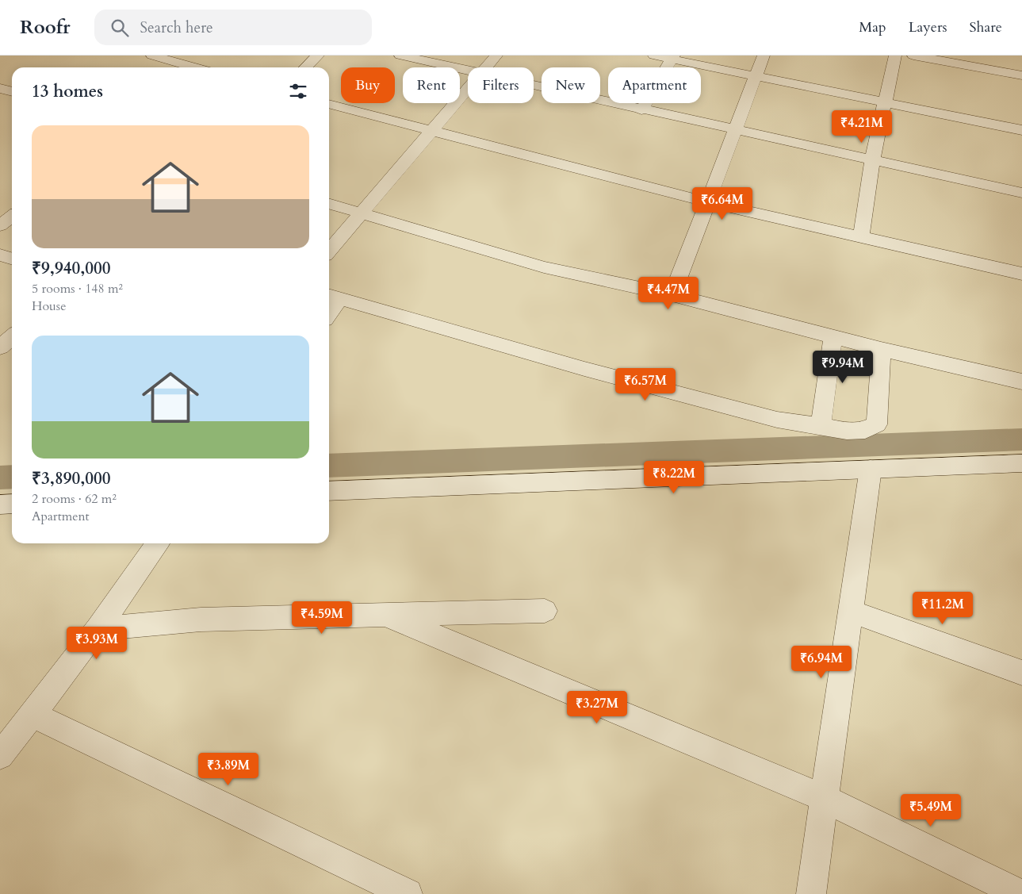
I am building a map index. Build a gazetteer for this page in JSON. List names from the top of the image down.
{
  "page": {
    "header": "Roofr",
    "search": "Search here",
    "nav": ["Map", "Layers", "Share"],
    "chip": [
      "Buy",
      "Rent",
      "Filters",
      "New",
      "Apartment"
    ],
    "heading": "13 homes",
    "price": [
      "₹4.21M",
      "₹6.64M",
      "₹4.47M",
      "₹9.94M",
      "₹6.57M",
      "₹8.22M",
      "₹11.2M",
      "₹4.59M",
      "₹3.93M",
      "₹6.94M",
      "₹3.27M",
      "₹3.89M",
      "₹5.49M"
    ],
    "list": [
      {
        "name": "₹9,940,000",
        "note": "5 rooms · 148 m² · House"
      },
      {
        "name": "₹3,890,000",
        "note": "2 rooms · 62 m² · Apartment"
      }
    ]
  }
}
